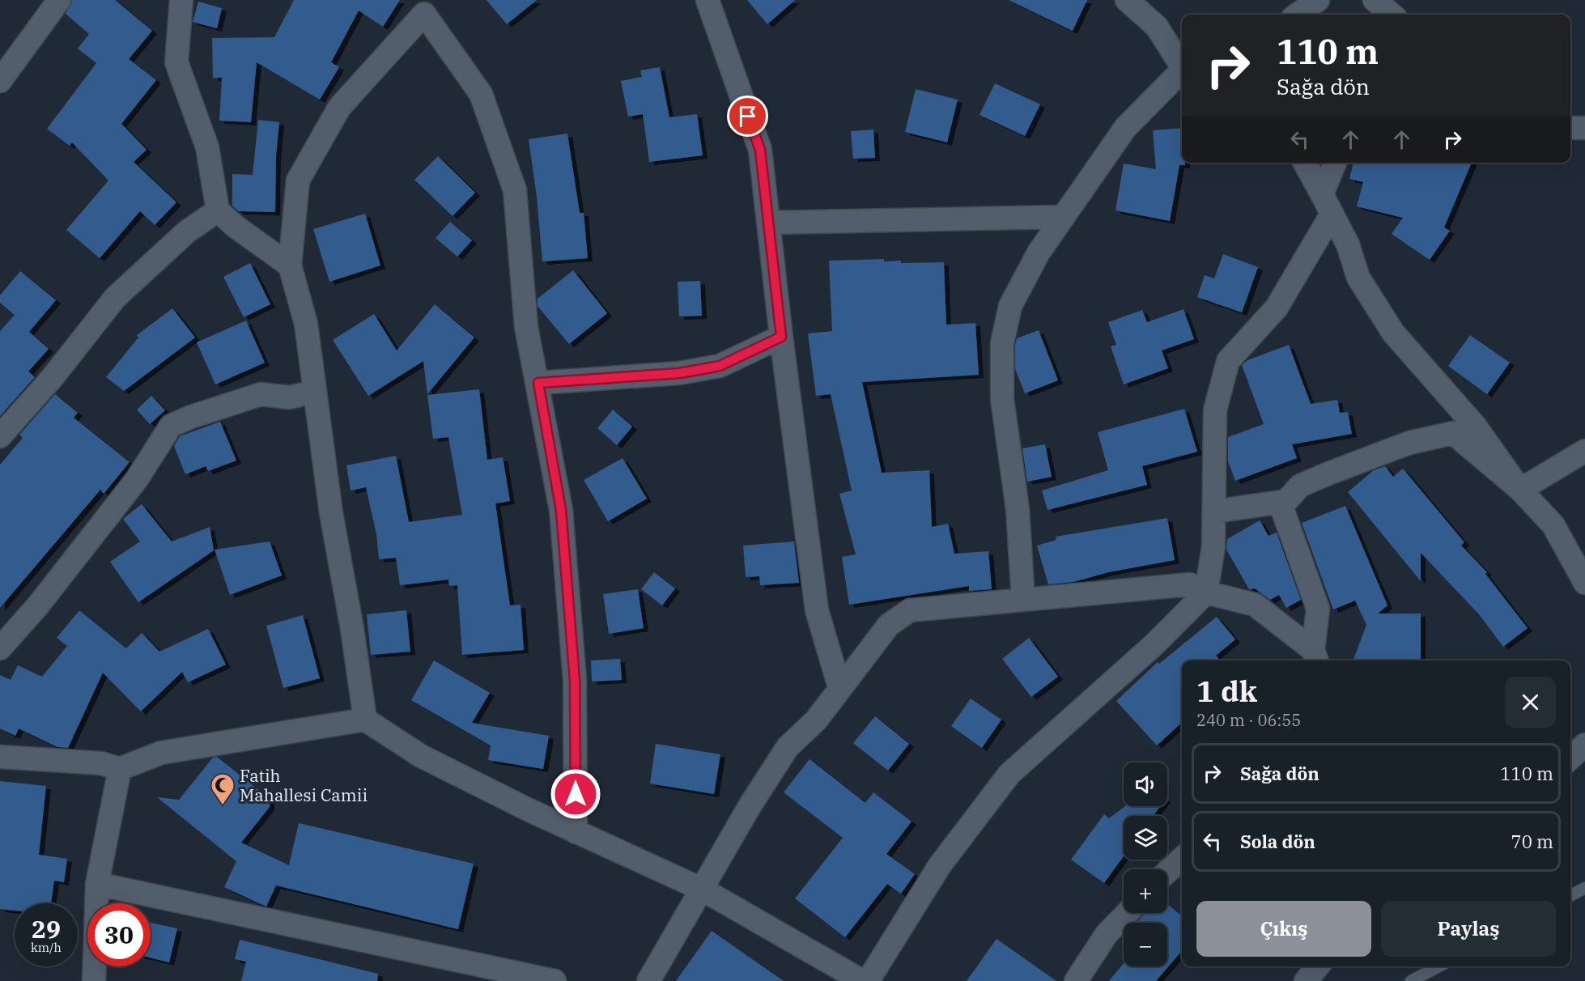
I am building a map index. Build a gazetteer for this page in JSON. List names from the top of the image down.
{
  "places": {
    "mosque": ["Fatih Mahallesi Camii"]
  },
  "page": {
    "turn": ["110 m", "Sağa dön"],
    "heading": ["1 dk", "240 m · 06:55"],
    "list": [
      {
        "name": "Sağa dön",
        "value": "110 m"
      },
      {
        "name": "Sola dön",
        "value": "70 m"
      }
    ],
    "map_buttons": ["+", "−"],
    "buttons": ["Çıkış", "Paylaş"],
    "speed": "29 km/h",
    "limit": "30"
  }
}
